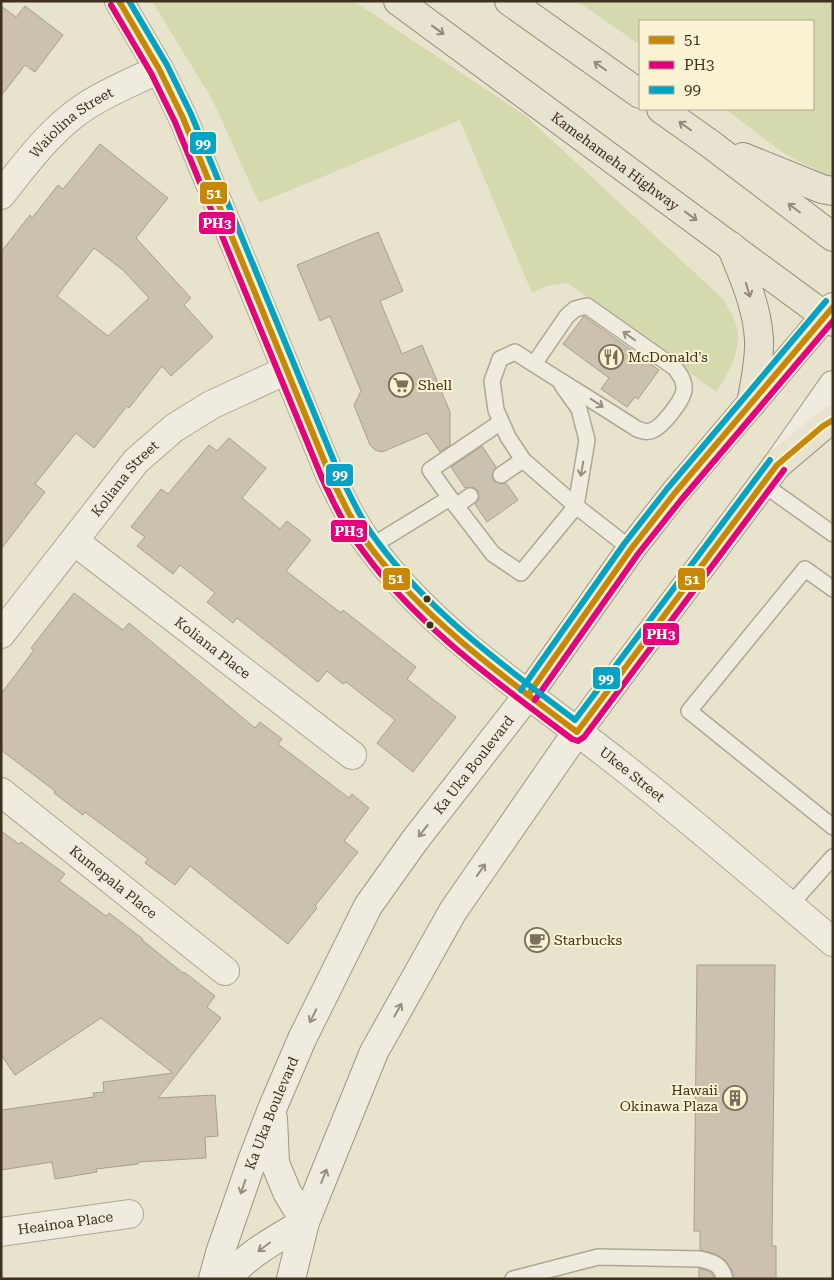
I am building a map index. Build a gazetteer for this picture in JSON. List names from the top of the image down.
{
  "streets": {
    "main road": ["Kamehameha Highway"],
    "street": [
      "Waiolina Street",
      "Koliana Street",
      "Koliana Place",
      "Ka Uka Boulevard",
      "Ukee Street",
      "Kumepala Place",
      "Heainoa Place"
    ]
  },
  "crossings": [
    ["Waiolina Street", "Ukee Street"],
    ["Kamehameha Highway", "Ka Uka Boulevard"],
    ["Koliana Street", "Koliana Place"],
    ["Koliana Street", "Ukee Street"],
    ["Ka Uka Boulevard", "Ukee Street"]
  ],
  "places": {
    "restaurant": ["McDonald's"],
    "supermarket": ["Shell"],
    "cafe": ["Starbucks"],
    "building": ["Hawaii Okinawa Plaza"]
  },
  "lines": ["transit line 51", "transit line 99", "transit line PH3"],
  "legend": ["51", "PH3", "99"]
}
